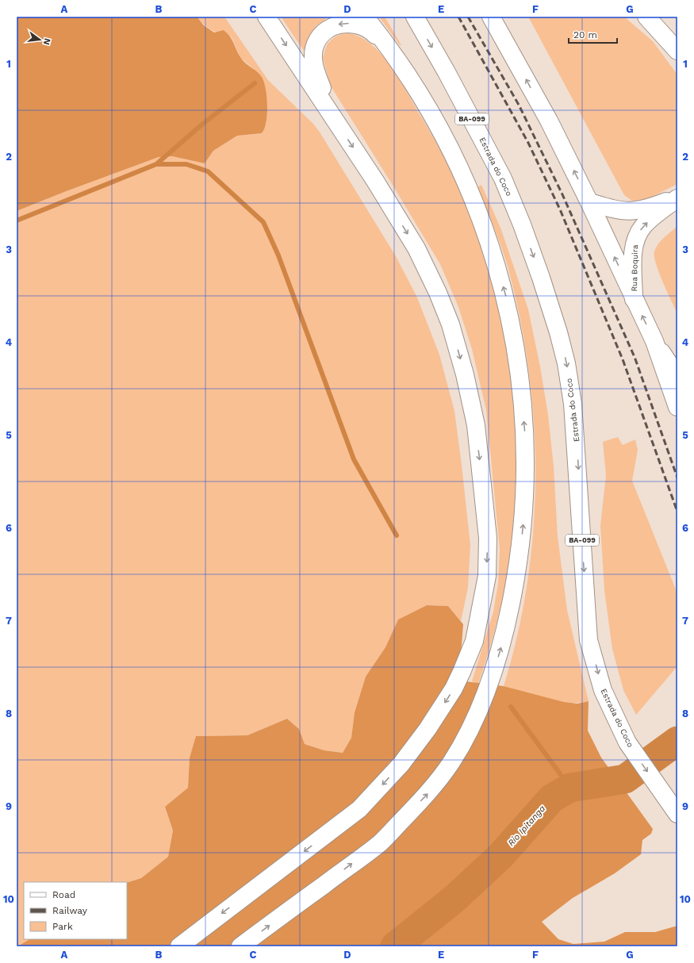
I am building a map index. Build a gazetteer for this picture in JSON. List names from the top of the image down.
{
  "streets": {
    "main road": ["BA-099", "Estrada do Coco", "Rua Boquira"]
  },
  "one_way": ["Rua Boquira"],
  "water": ["Rio Ipitanga"],
  "legend": ["Road", "Railway", "Park"],
  "scale_bar": "20 m",
  "north": "right",
  "grid": {
    "columns": [
      "A",
      "B",
      "C",
      "D",
      "E",
      "F",
      "G"
    ],
    "rows": [
      "1",
      "2",
      "3",
      "4",
      "5",
      "6",
      "7",
      "8",
      "9",
      "10"
    ]
  }
}
